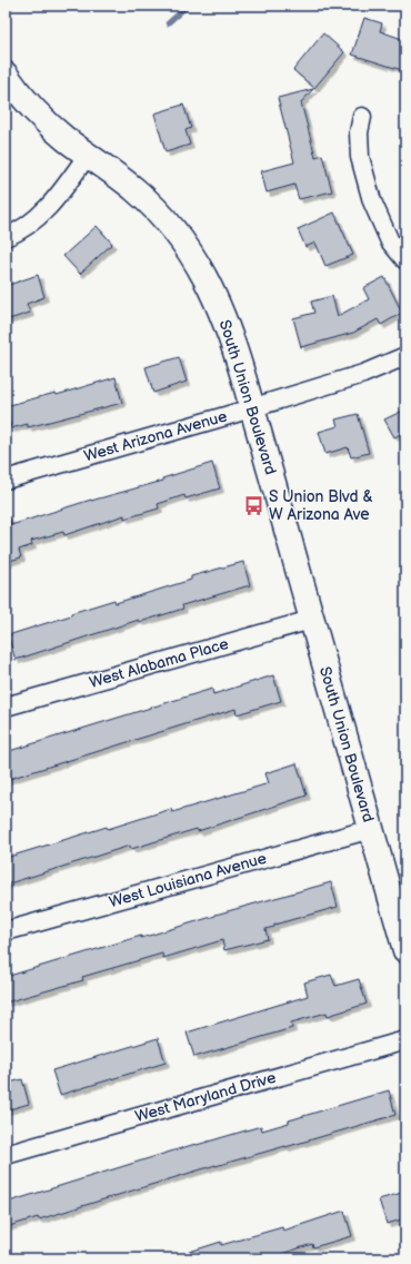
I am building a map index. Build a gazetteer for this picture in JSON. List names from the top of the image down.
{
  "streets": {
    "main road": ["South Union Boulevard"],
    "street": [
      "West Arizona Avenue",
      "West Alabama Place",
      "West Louisiana Avenue",
      "West Maryland Drive"
    ]
  },
  "crossings": [
    ["South Union Boulevard", "West Arizona Avenue"],
    ["South Union Boulevard", "West Alabama Place"],
    ["South Union Boulevard", "West Louisiana Avenue"]
  ],
  "places": {
    "bus stop": ["S Union Blvd & W Arizona Ave"]
  }
}
